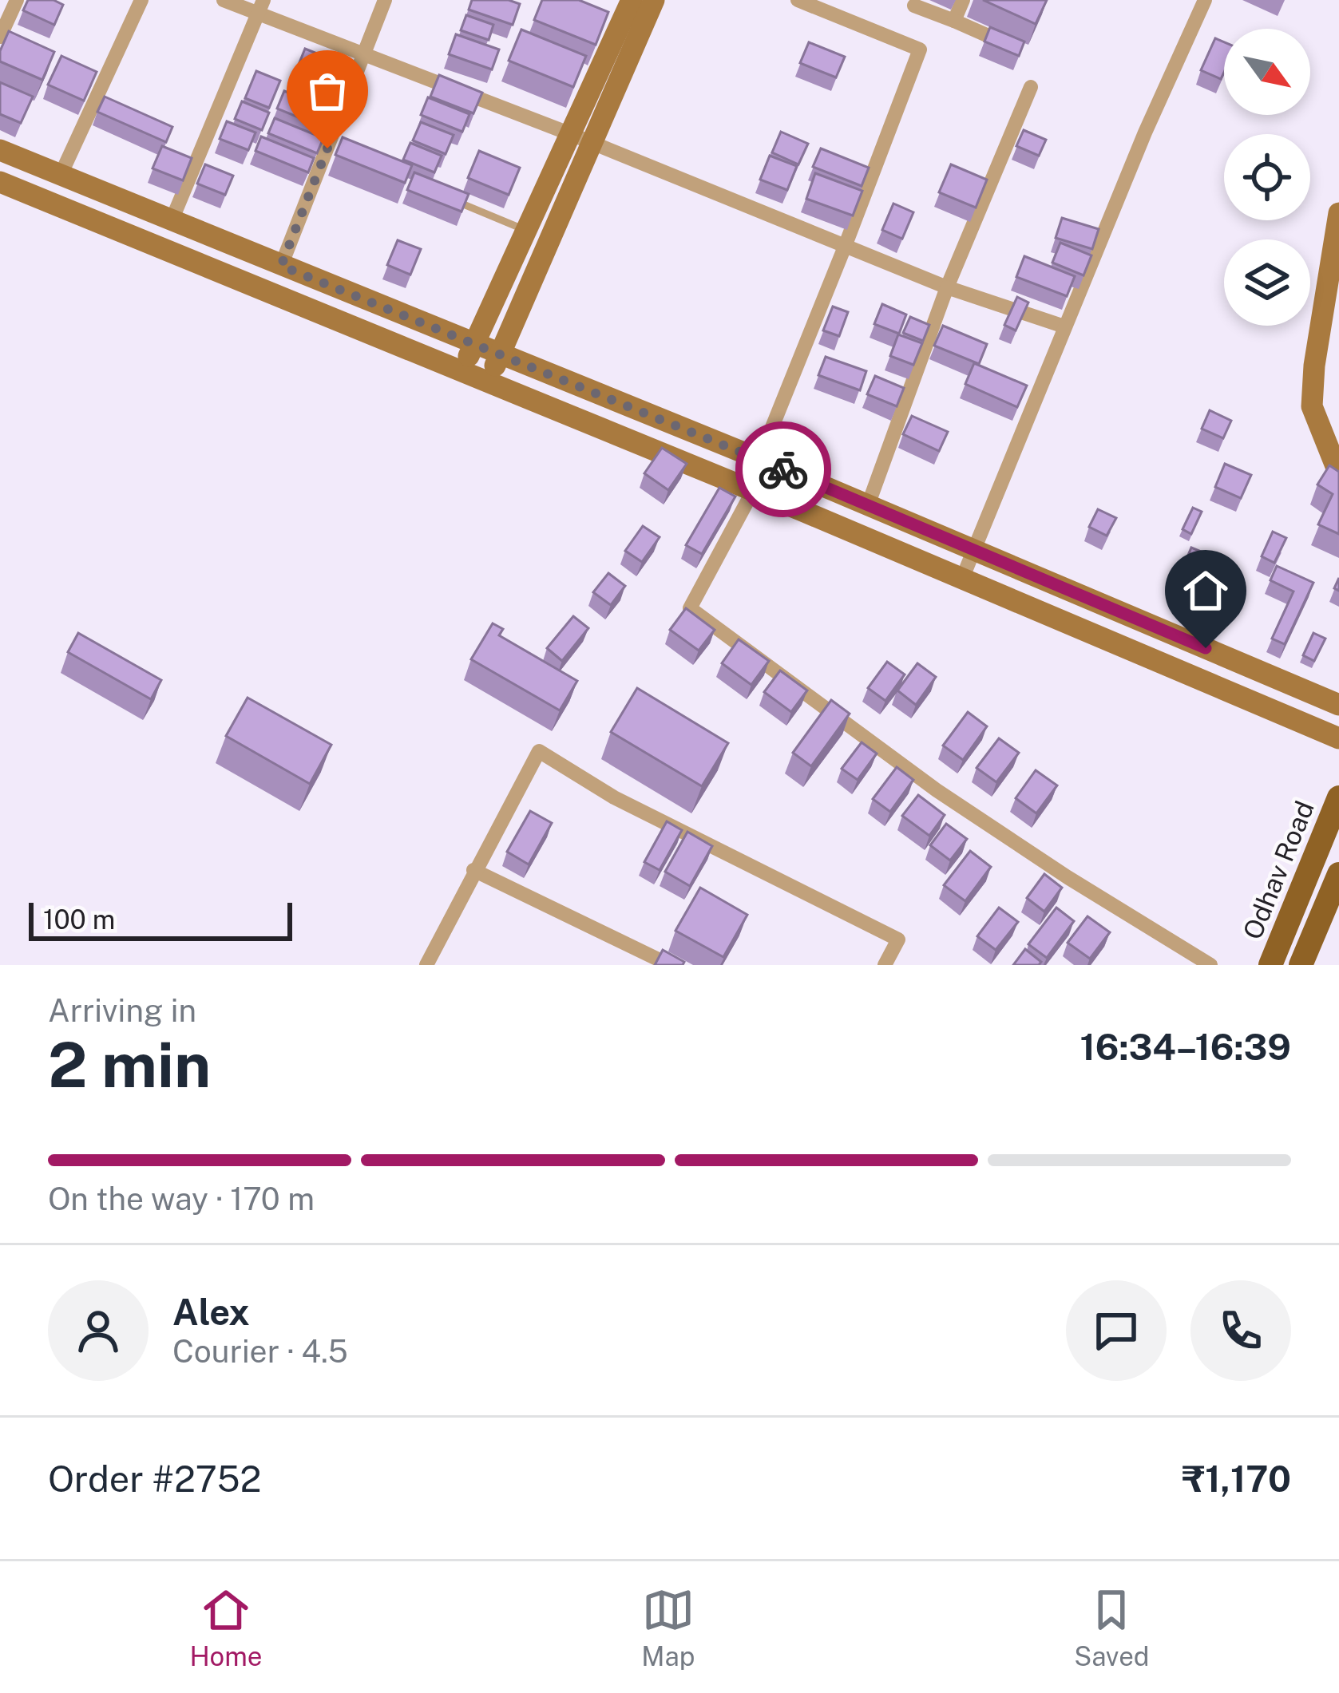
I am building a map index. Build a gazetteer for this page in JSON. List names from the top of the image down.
{
  "streets": {
    "main road": ["Odhav Road"]
  },
  "scale_bar": "100 m",
  "north": "bottom right",
  "page": {
    "scale": "100 m",
    "heading": ["2 min", "Arriving in", "16:34–16:39"],
    "panel": [
      "Alex",
      "Courier · 4.5",
      "Order #2752",
      "₹1,170"
    ],
    "bar": "On the way · 170 m",
    "tabs": ["Home", "Map", "Saved"]
  }
}
